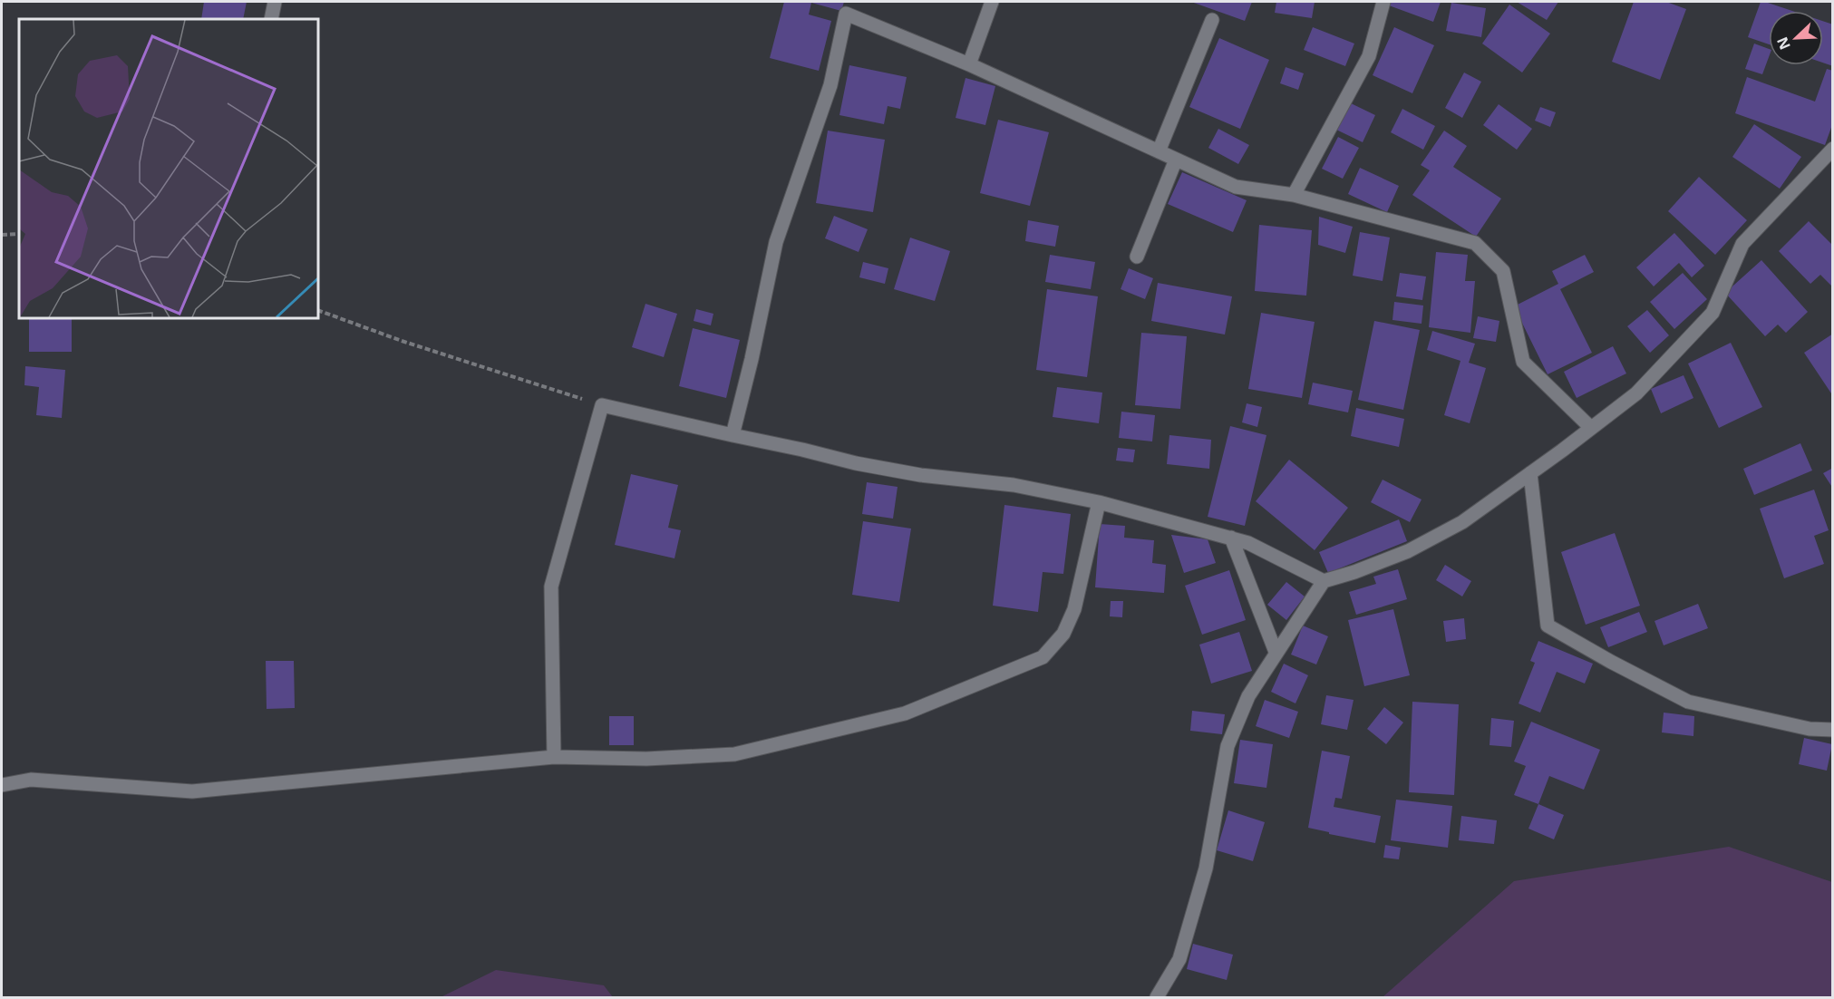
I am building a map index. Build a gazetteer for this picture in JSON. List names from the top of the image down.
{
  "north": "bottom left"
}
